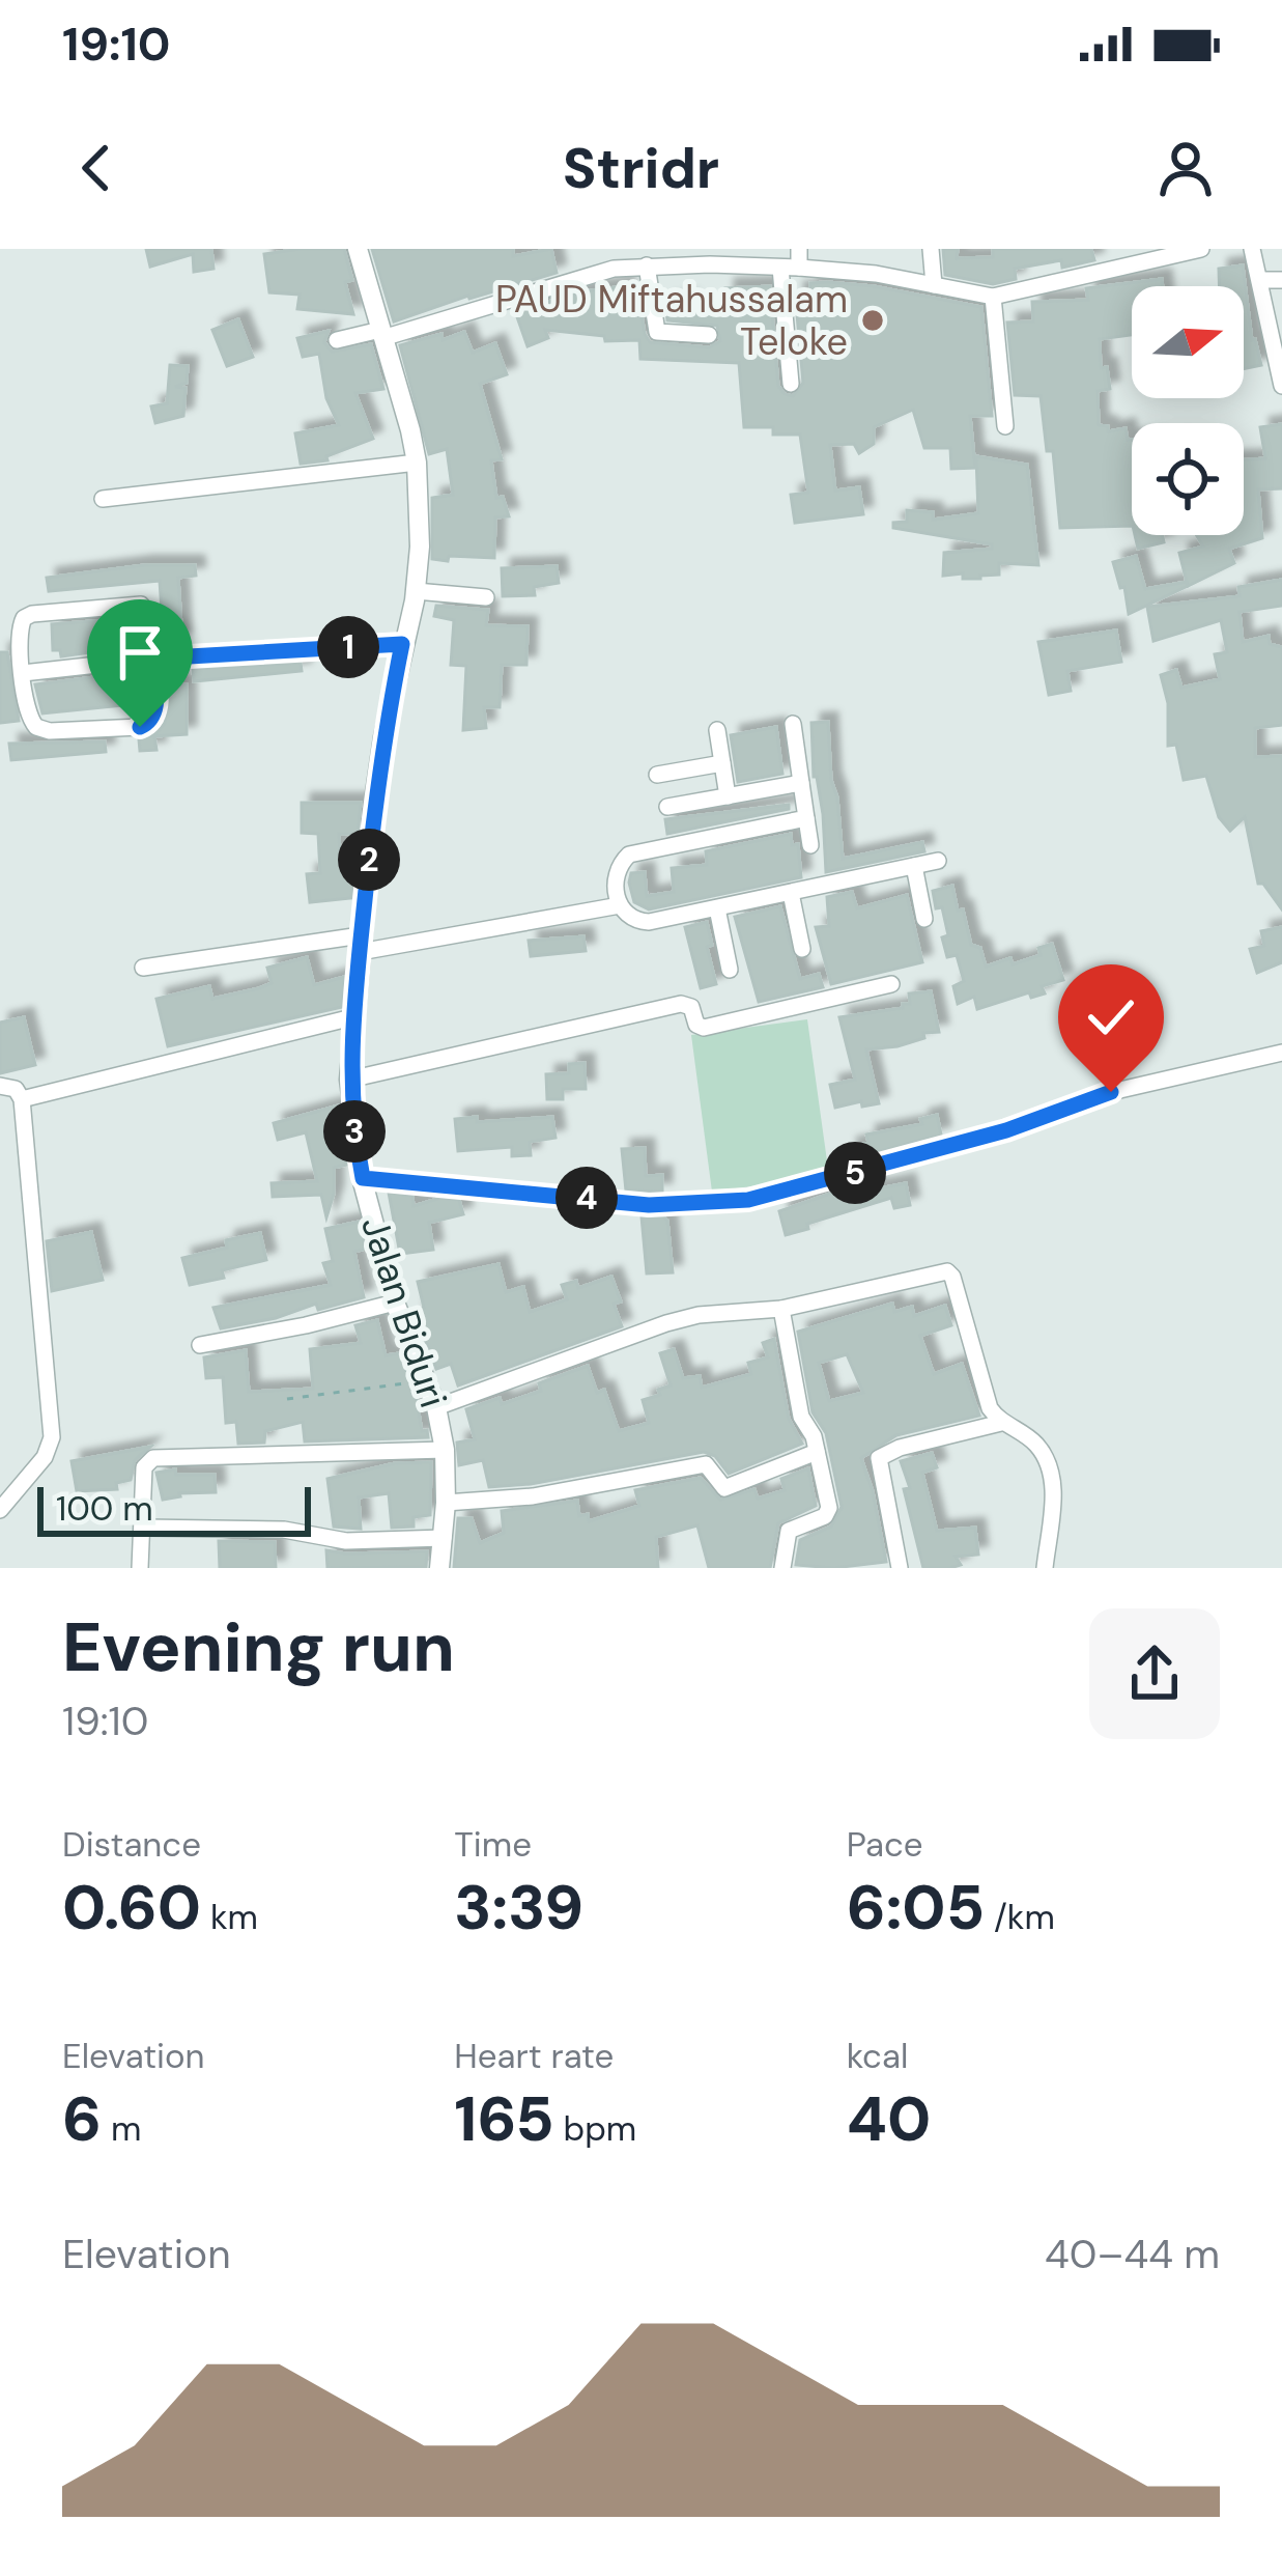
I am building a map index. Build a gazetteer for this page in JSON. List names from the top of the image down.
{
  "streets": {
    "street": ["Jalan Biduri"]
  },
  "places": ["PAUD Miftahussalam Teloke"],
  "scale_bar": "100 m",
  "north": "right",
  "page": {
    "status": "19:10",
    "header": "Stridr",
    "pins": [
      "1",
      "2",
      "3",
      "5",
      "4"
    ],
    "scale": "100 m",
    "heading": ["Evening run", "19:10"],
    "stats": [
      ["Distance", "0.60 km"],
      ["Time", "3:39"],
      ["Pace", "6:05 /km"],
      ["Elevation", "6 m"],
      ["Heart rate", "165 bpm"],
      ["kcal", "40"]
    ],
    "chart": ["Elevation", "40–44 m"]
  }
}
